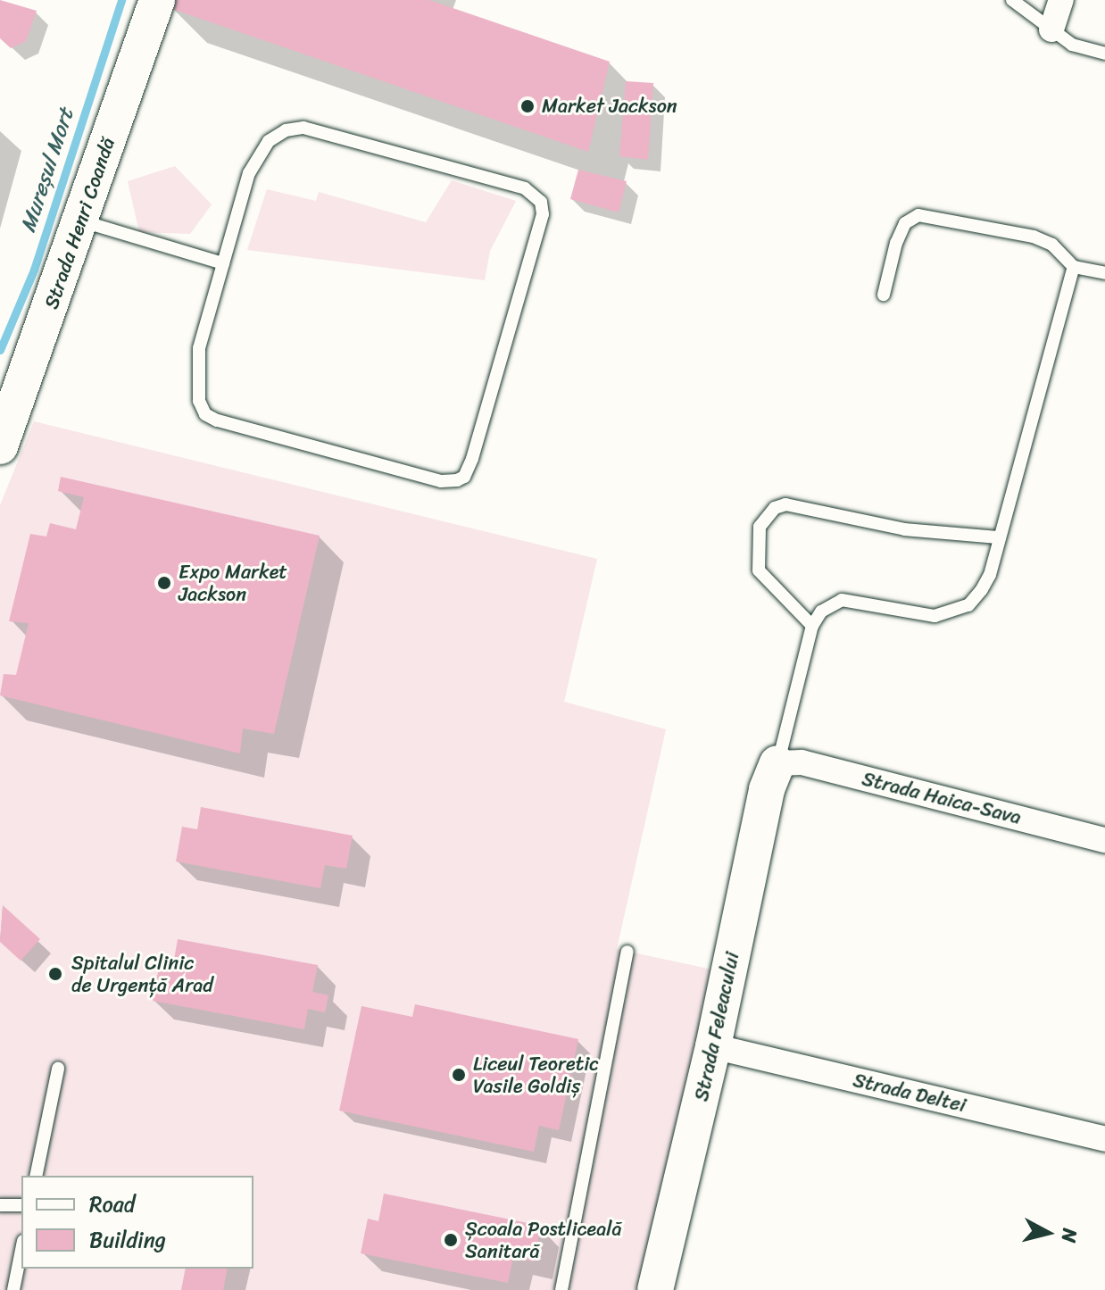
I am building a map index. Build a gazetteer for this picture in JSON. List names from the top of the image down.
{
  "streets": {
    "street": [
      "Strada Henri Coandă",
      "Strada Haica-Sava",
      "Strada Feleacului",
      "Strada Deltei"
    ]
  },
  "crossings": [
    ["Strada Haica-Sava", "Strada Feleacului"],
    ["Strada Feleacului", "Strada Deltei"]
  ],
  "water": ["Mureșul Mort"],
  "places": [
    "Market Jackson",
    "Expo Market Jackson",
    "Spitalul Clinic de Urgență Arad",
    "Liceul Teoretic Vasile Goldiș",
    "Școala Postliceală Sanitară"
  ],
  "legend": ["Road", "Building"],
  "north": "right"
}
